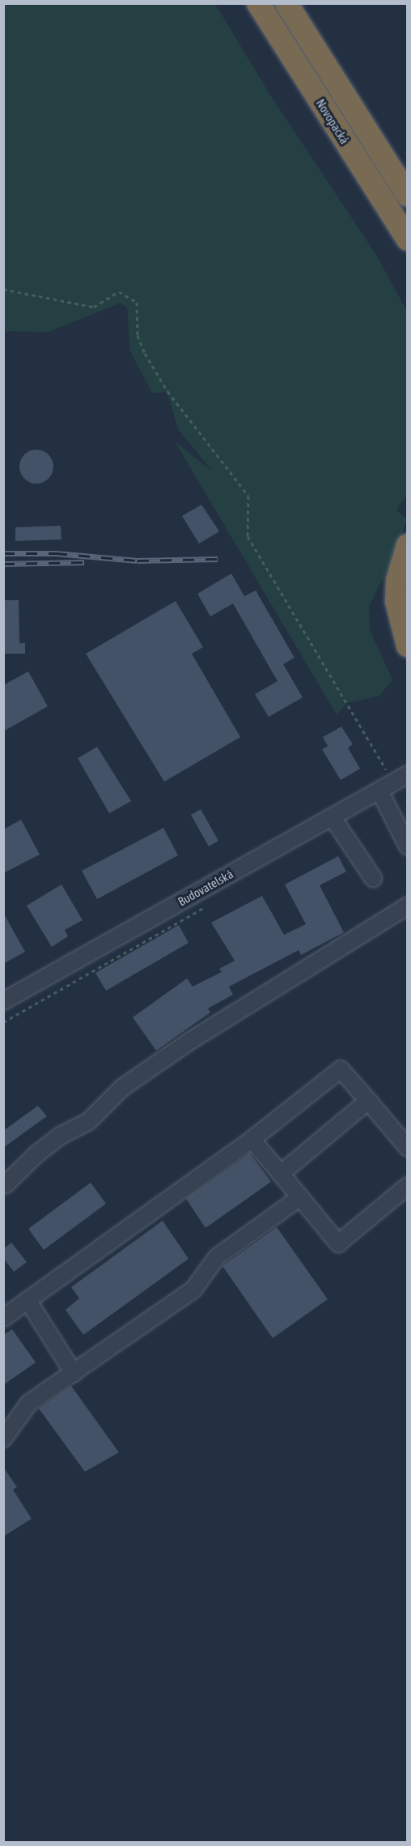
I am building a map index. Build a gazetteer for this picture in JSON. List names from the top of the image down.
{
  "streets": {
    "highway": ["Novopacká"],
    "street": ["Budovatelská"]
  }
}
